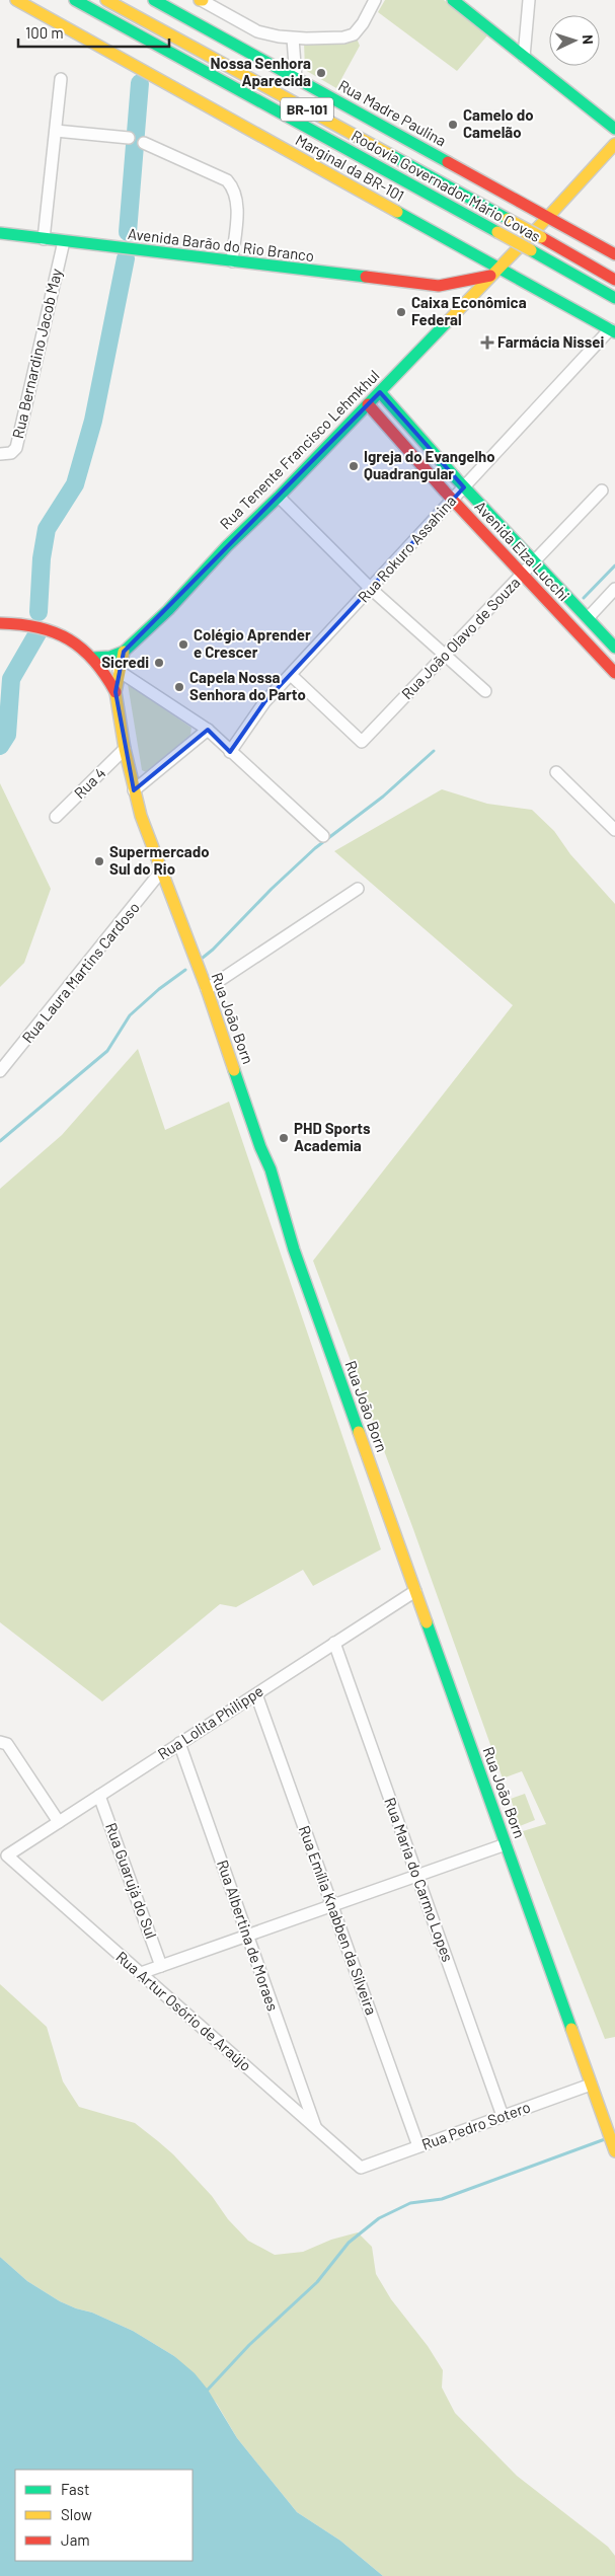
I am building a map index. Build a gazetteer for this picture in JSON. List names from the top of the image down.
{
  "streets": {
    "main road": [
      "BR-101",
      "Rua Madre Paulina",
      "Marginal da BR-101",
      "Rodovia Governador Mário Covas",
      "Avenida Barão do Rio Branco",
      "Rua Tenente Francisco Lehmkhul",
      "Avenida Elza Lucchi",
      "Rua João Born"
    ],
    "street": [
      "Rua Bernardino Jacob May",
      "Rua Rokuro Assahina",
      "Rua João Olavo de Souza",
      "Rua 4",
      "Rua Laura Martins Cardoso",
      "Rua Lolita Philippe",
      "Rua Maria do Carmo Lopes",
      "Rua Guarujá do Sul",
      "Rua Emília Knabben da Silveira",
      "Rua Albertina de Moraes",
      "Rua Artur Osório de Araújo",
      "Rua Pedro Sotero"
    ]
  },
  "crossings": [
    ["Rua Madre Paulina", "Rua Tenente Francisco Lehmkhul"],
    ["Marginal da BR-101", "Avenida Barão do Rio Branco"],
    ["Marginal da BR-101", "Rua Tenente Francisco Lehmkhul"],
    ["Marginal da BR-101", "Rua Rokuro Assahina"],
    ["Avenida Barão do Rio Branco", "Rua Bernardino Jacob May"],
    ["Avenida Barão do Rio Branco", "Rua Tenente Francisco Lehmkhul"],
    ["Rua Tenente Francisco Lehmkhul", "Avenida Elza Lucchi"],
    ["Rua Rokuro Assahina", "Avenida Elza Lucchi"],
    ["Rua Rokuro Assahina", "Rua João Olavo de Souza"],
    ["Avenida Elza Lucchi", "Rua João Olavo de Souza"],
    ["Rua 4", "Rua João Born"],
    ["Rua Laura Martins Cardoso", "Rua João Born"],
    ["Rua João Born", "Rua Lolita Philippe"],
    ["Rua João Born", "Rua Pedro Sotero"],
    ["Rua Lolita Philippe", "Rua Maria do Carmo Lopes"],
    ["Rua Lolita Philippe", "Rua Guarujá do Sul"],
    ["Rua Lolita Philippe", "Rua Emília Knabben da Silveira"],
    ["Rua Lolita Philippe", "Rua Albertina de Moraes"],
    ["Rua Lolita Philippe", "Rua Artur Osório de Araújo"],
    ["Rua Maria do Carmo Lopes", "Rua Pedro Sotero"],
    ["Rua Emília Knabben da Silveira", "Rua Pedro Sotero"],
    ["Rua Albertina de Moraes", "Rua Artur Osório de Araújo"],
    ["Rua Artur Osório de Araújo", "Rua Pedro Sotero"]
  ],
  "places": {
    "other": [
      "Nossa Senhora Aparecida",
      "Camelo do Camelão",
      "Caixa Econômica Federal",
      "Igreja do Evangelho Quadrangular",
      "Colégio Aprender e Crescer",
      "Sicredi",
      "Capela Nossa Senhora do Parto",
      "Supermercado Sul do Rio",
      "PHD Sports Academia"
    ],
    "health": ["Farmácia Nissei"]
  },
  "legend": ["Fast", "Slow", "Jam"],
  "scale_bar": "100 m",
  "north": "right"
}
